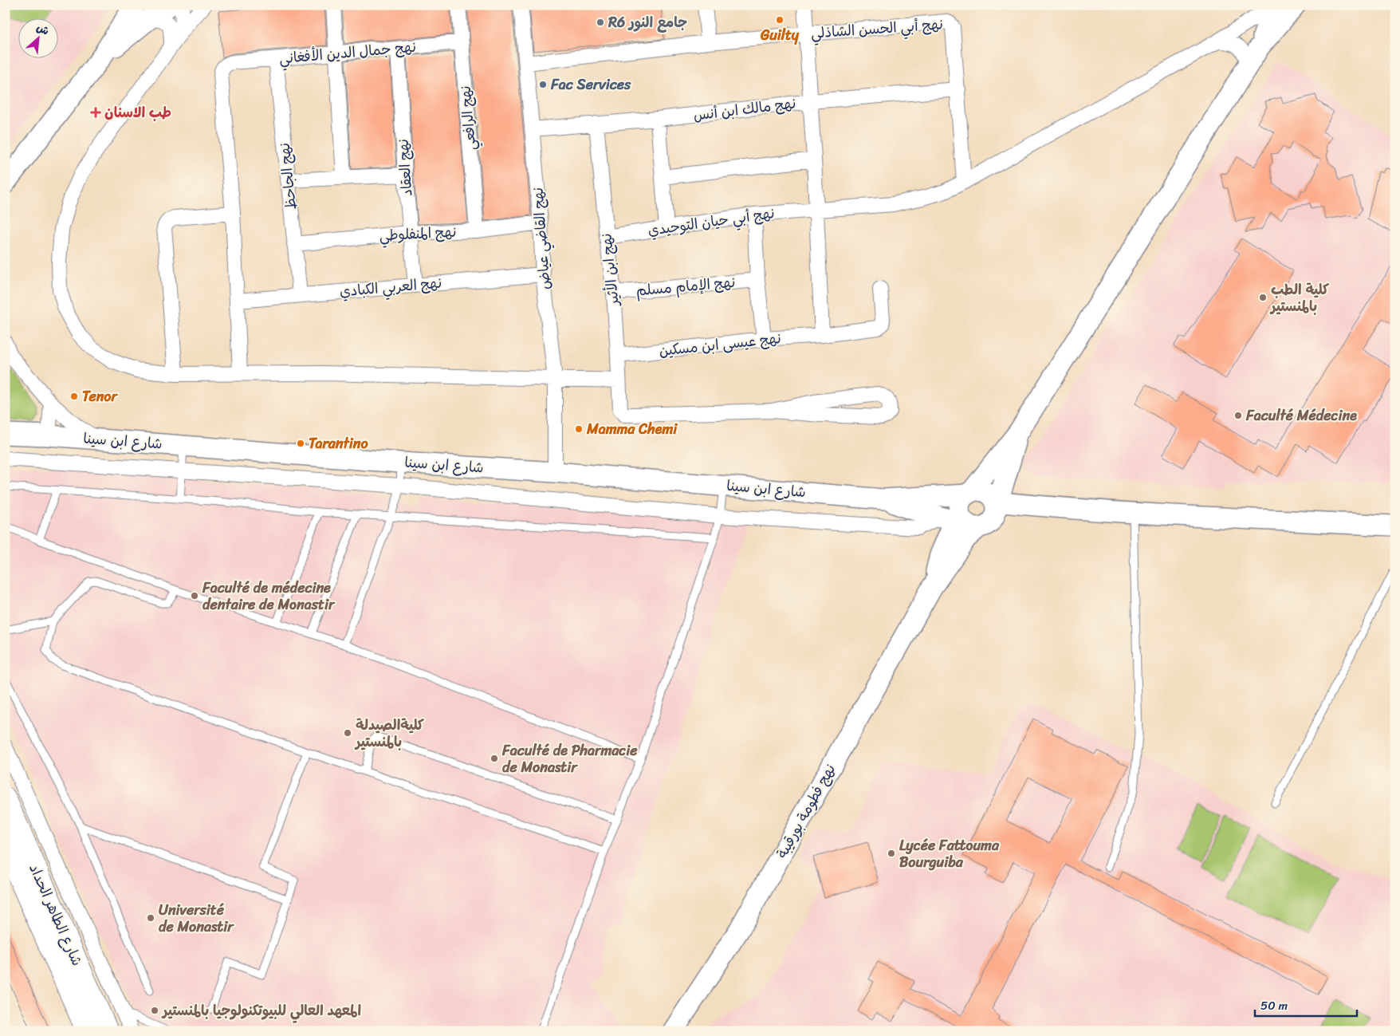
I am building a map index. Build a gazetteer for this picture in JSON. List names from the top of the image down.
{
  "streets": {
    "main road": ["شارع ابن سينا", "نهج فطومة بورقيبة", "شارع الطاهر الحداد"],
    "street": [
      "نهج أبي الحسن الشاذلي",
      "نهج جمال الدين الأفغاني",
      "نهج مالك ابن أنس",
      "نهج الرافعي",
      "نهج العقاد",
      "نهج الجاحظ",
      "نهج أبي حيان التوحيدي",
      "نهج المنفلوطي",
      "نهج القاضي عياض",
      "نهج ابن الأثير",
      "نهج الإمام مسلم",
      "نهج العربي الكبادي",
      "نهج عيسى ابن مسكين"
    ]
  },
  "crossings": [
    ["نهج أبي الحسن الشاذلي", "نهج مالك ابن أنس"],
    ["نهج أبي الحسن الشاذلي", "نهج أبي حيان التوحيدي"],
    ["نهج أبي الحسن الشاذلي", "نهج القاضي عياض"],
    ["نهج جمال الدين الأفغاني", "نهج الرافعي"],
    ["نهج جمال الدين الأفغاني", "نهج العقاد"],
    ["نهج جمال الدين الأفغاني", "نهج الجاحظ"],
    ["نهج مالك ابن أنس", "نهج القاضي عياض"],
    ["نهج مالك ابن أنس", "نهج ابن الأثير"],
    ["نهج الرافعي", "نهج المنفلوطي"],
    ["نهج العقاد", "نهج المنفلوطي"],
    ["نهج العقاد", "نهج العربي الكبادي"],
    ["نهج الجاحظ", "نهج المنفلوطي"],
    ["نهج الجاحظ", "نهج العربي الكبادي"],
    ["نهج أبي حيان التوحيدي", "نهج ابن الأثير"],
    ["نهج المنفلوطي", "نهج القاضي عياض"],
    ["نهج القاضي عياض", "نهج العربي الكبادي"],
    ["نهج القاضي عياض", "شارع ابن سينا"],
    ["نهج ابن الأثير", "نهج الإمام مسلم"],
    ["نهج ابن الأثير", "نهج عيسى ابن مسكين"]
  ],
  "places": {
    "other": [
      "Guilty",
      "R6 جامع النور",
      "Fac Services",
      "كلية الطب بالمنستير",
      "Tenor",
      "Faculté Médecine",
      "Mamma Chemi",
      "Tarantino",
      "Faculté de médecine dentaire de Monastir",
      "كليةالصيدلة بالمنستير",
      "Faculté de Pharmacie de Monastir",
      "Lycée Fattouma Bourguiba",
      "Université de Monastir",
      "المعهد العالي للبيوتكنولوجيا بالمنستير"
    ],
    "health": ["طب الاسنان"]
  },
  "scale_bar": "50 m",
  "north": "top right"
}
